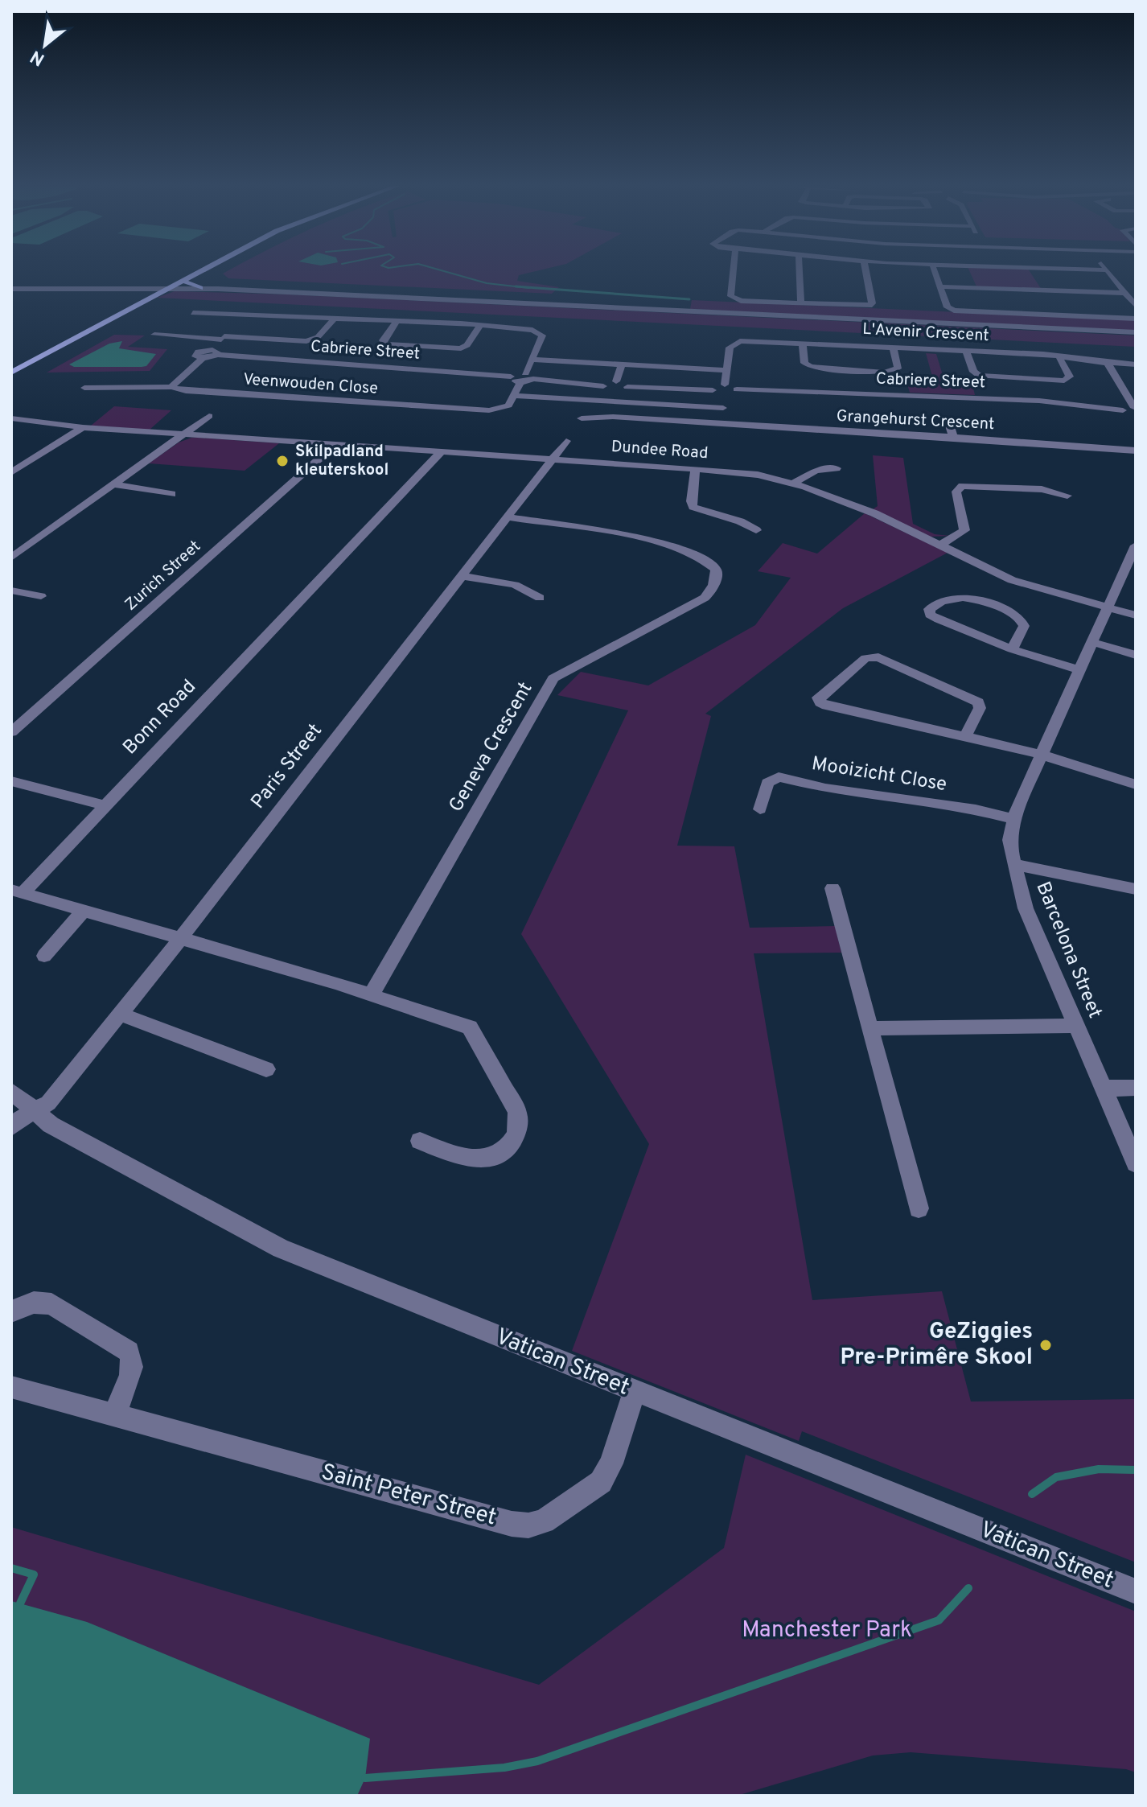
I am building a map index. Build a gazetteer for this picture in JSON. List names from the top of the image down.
{
  "streets": {
    "street": [
      "L'Avenir Crescent",
      "Cabriere Street",
      "Veenwouden Close",
      "Grangehurst Crescent",
      "Dundee Road",
      "Zurich Street",
      "Bonn Road",
      "Geneva Crescent",
      "Paris Street",
      "Mooizicht Close",
      "Barcelona Street",
      "Vatican Street",
      "Saint Peter Street"
    ]
  },
  "crossings": [
    ["L'Avenir Crescent", "Cabriere Street"],
    ["Cabriere Street", "Veenwouden Close"],
    ["Dundee Road", "Zurich Street"],
    ["Dundee Road", "Bonn Road"],
    ["Dundee Road", "Paris Street"],
    ["Dundee Road", "Barcelona Street"],
    ["Bonn Road", "Paris Street"],
    ["Geneva Crescent", "Paris Street"],
    ["Paris Street", "Vatican Street"],
    ["Mooizicht Close", "Barcelona Street"],
    ["Vatican Street", "Saint Peter Street"]
  ],
  "parks": ["Manchester Park"],
  "places": ["Skilpadland kleuterskool", "GeZiggies Pre-Primêre Skool"],
  "north": "bottom left"
}
